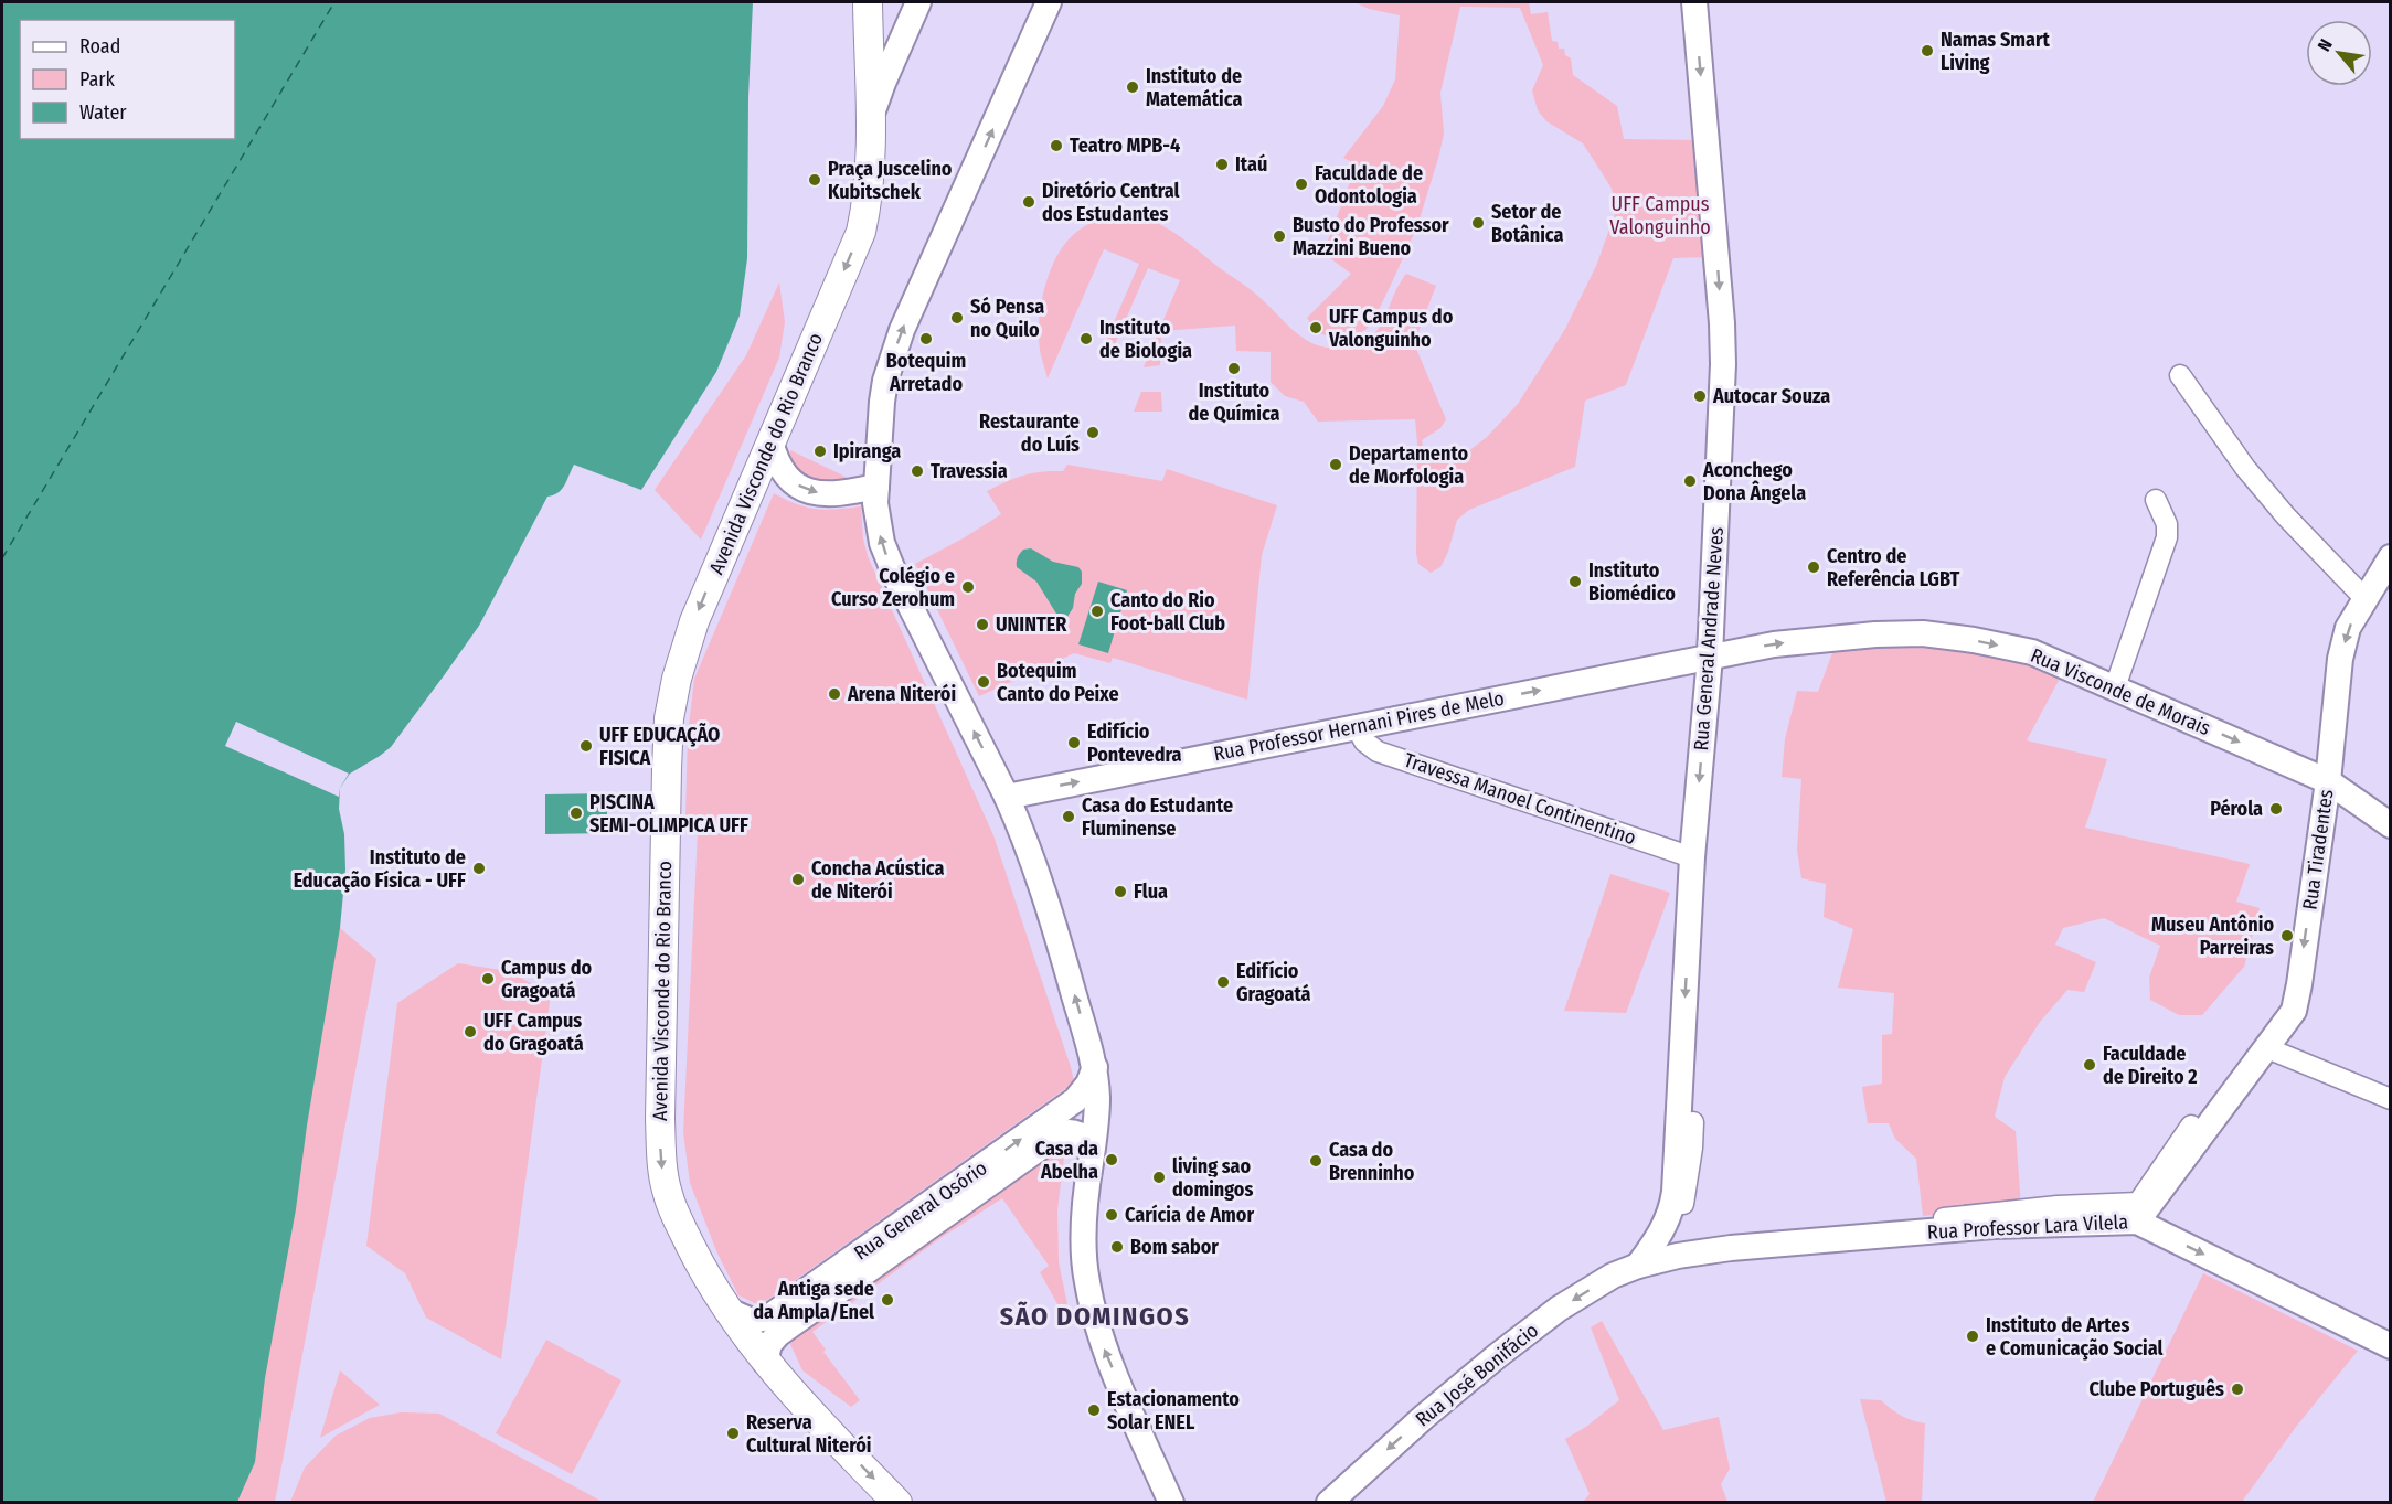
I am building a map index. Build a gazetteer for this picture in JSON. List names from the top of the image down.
{
  "streets": {
    "main road": ["Avenida Visconde do Rio Branco"],
    "street": [
      "Rua General Andrade Neves",
      "Rua Visconde de Morais",
      "Rua Professor Hernani Pires de Melo",
      "Travessa Manoel Continentino",
      "Rua Tiradentes",
      "Rua General Osório",
      "Rua Professor Lara Vilela",
      "Rua José Bonifácio"
    ]
  },
  "crossings": [
    ["Avenida Visconde do Rio Branco", "Rua General Osório"],
    ["Rua General Andrade Neves", "Rua Visconde de Morais"],
    ["Rua General Andrade Neves", "Rua Professor Hernani Pires de Melo"],
    ["Rua General Andrade Neves", "Travessa Manoel Continentino"],
    ["Rua General Andrade Neves", "Rua Professor Lara Vilela"],
    ["Rua General Andrade Neves", "Rua José Bonifácio"],
    ["Rua Visconde de Morais", "Rua Professor Hernani Pires de Melo"],
    ["Rua Visconde de Morais", "Rua Tiradentes"],
    ["Rua Professor Hernani Pires de Melo", "Travessa Manoel Continentino"],
    ["Rua Tiradentes", "Rua Professor Lara Vilela"],
    ["Rua Professor Lara Vilela", "Rua José Bonifácio"]
  ],
  "one_way": [
    "Avenida Visconde do Rio Branco",
    "Rua General Andrade Neves",
    "Rua Visconde de Morais",
    "Rua Professor Hernani Pires de Melo",
    "Rua José Bonifácio"
  ],
  "districts": ["SÃO DOMINGOS"],
  "parks": ["UFF Campus Valonguinho"],
  "places": [
    "Namas Smart Living",
    "Instituto de Matemática",
    "Teatro MPB-4",
    "Itaú",
    "Praça Juscelino Kubitschek",
    "Faculdade de Odontologia",
    "Diretório Central dos Estudantes",
    "Setor de Botânica",
    "Busto do Professor Mazzini Bueno",
    "Só Pensa no Quilo",
    "UFF Campus do Valonguinho",
    "Botequim Arretado",
    "Instituto de Biologia",
    "Instituto de Química",
    "Autocar Souza",
    "Restaurante do Luís",
    "Ipiranga",
    "Departamento de Morfologia",
    "Travessia",
    "Aconchego Dona Ângela",
    "Centro de Referência LGBT",
    "Instituto Biomédico",
    "Colégio e Curso Zerohum",
    "Canto do Rio Foot-ball Club",
    "UNINTER",
    "Botequim Canto do Peixe",
    "Arena Niterói",
    "Edifício Pontevedra",
    "UFF EDUCAÇÃO FISICA",
    "Pérola",
    "PISCINA SEMI-OLIMPICA UFF",
    "Casa do Estudante Fluminense",
    "Instituto de Educação Física - UFF",
    "Concha Acústica de Niterói",
    "Flua",
    "Museu Antônio Parreiras",
    "Campus do Gragoatá",
    "Edifício Gragoatá",
    "UFF Campus do Gragoatá",
    "Faculdade de Direito 2",
    "Casa da Abelha",
    "Casa do Brenninho",
    "living sao domingos",
    "Carícia de Amor",
    "Bom sabor",
    "Antiga sede da Ampla/Enel",
    "Instituto de Artes e Comunicação Social",
    "Clube Português",
    "Estacionamento Solar ENEL",
    "Reserva Cultural Niterói"
  ],
  "legend": ["Road", "Park", "Water"],
  "north": "top left"
}
